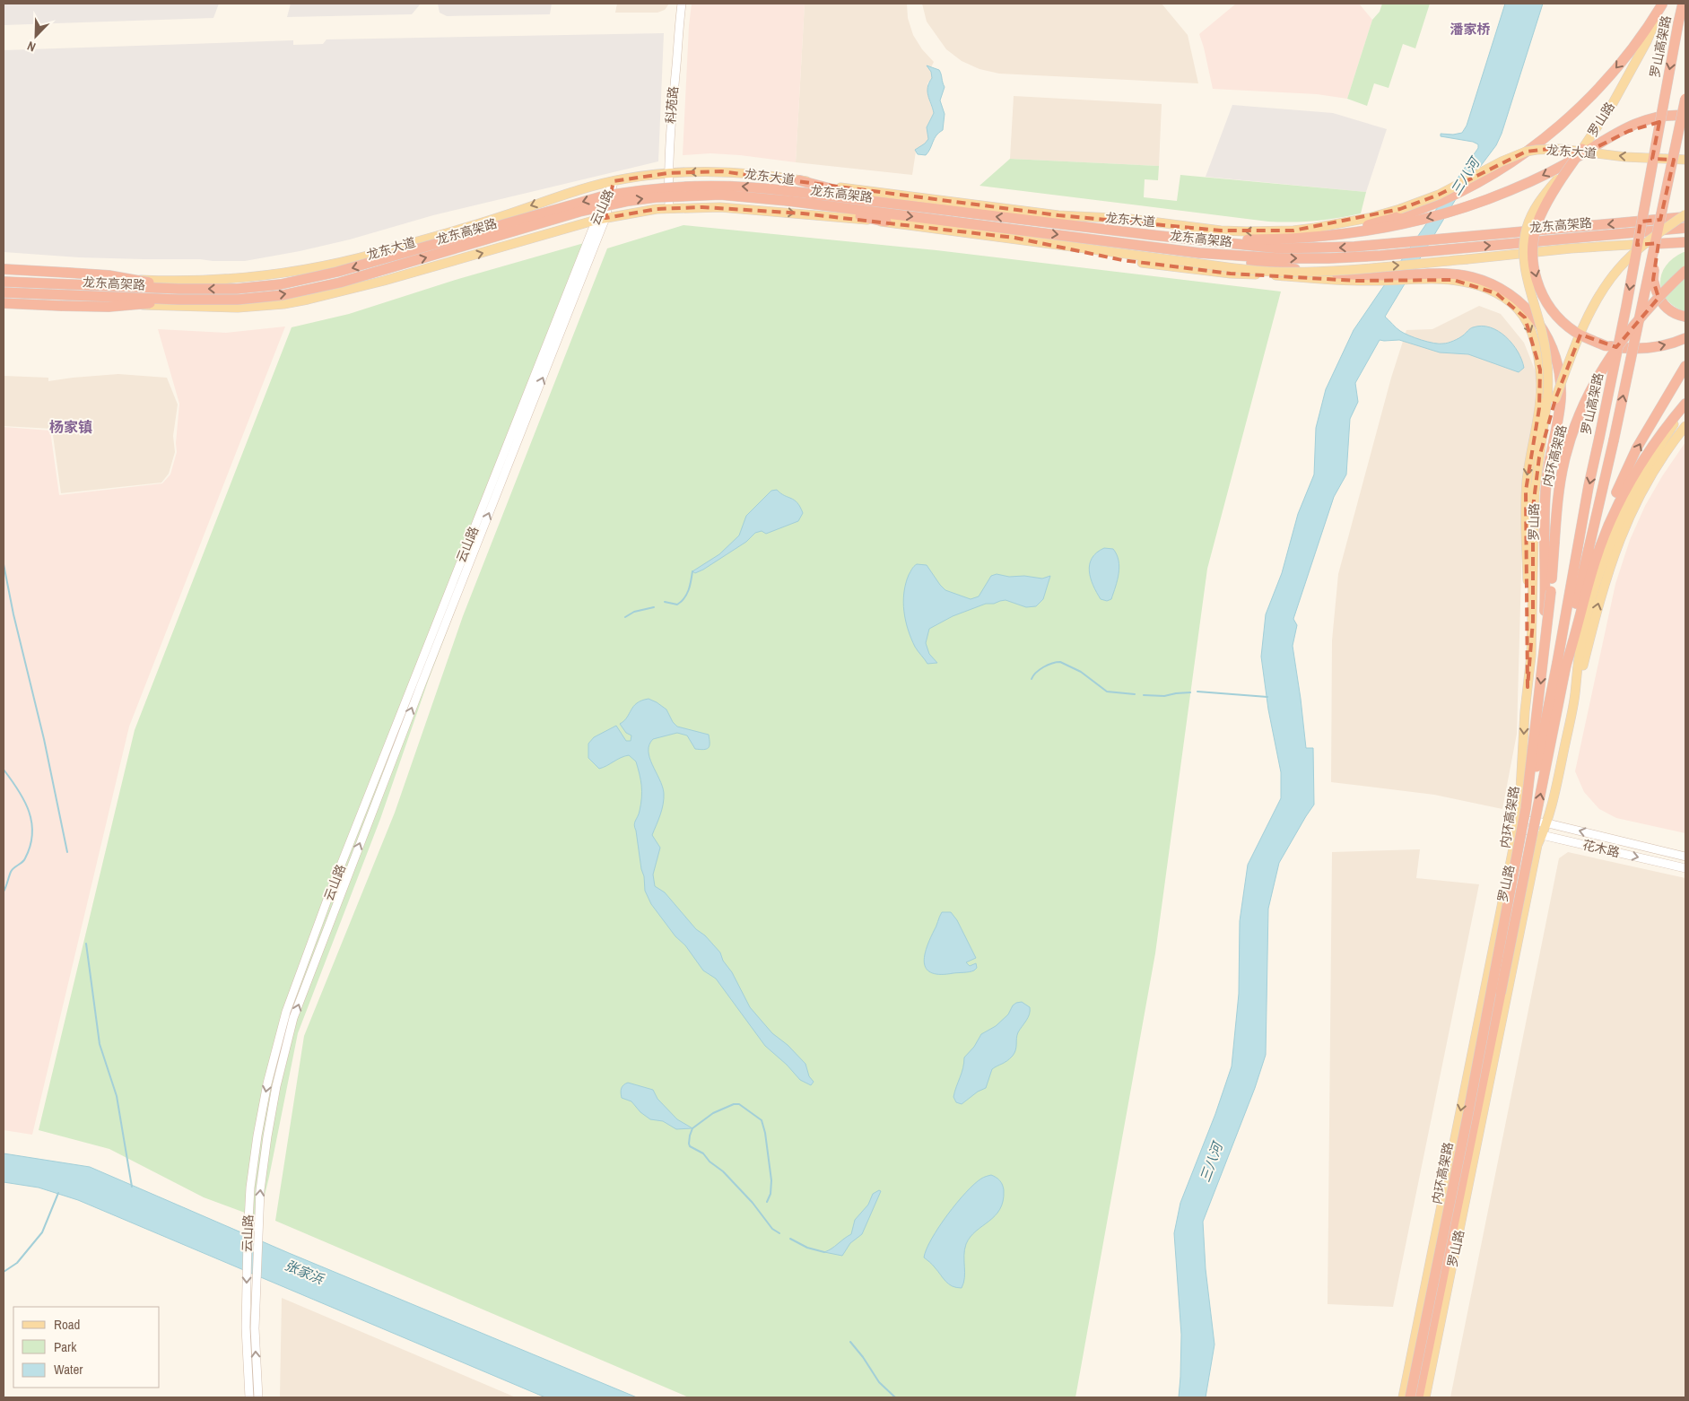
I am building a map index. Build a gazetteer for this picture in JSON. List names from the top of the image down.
{
  "streets": {
    "highway": ["罗山高架路", "龙东高架路", "内环高架路"],
    "main road": [
      "科苑路",
      "罗山路",
      "龙东大道",
      "云山路",
      "花木路"
    ]
  },
  "crossings": [
    ["罗山高架路", "内环高架路"],
    ["科苑路", "龙东大道"],
    ["罗山路", "内环高架路"],
    ["罗山路", "花木路"],
    ["龙东大道", "云山路"]
  ],
  "districts": ["潘家桥", "杨家镇"],
  "water": ["三八河", "张家浜"],
  "legend": ["Road", "Park", "Water"],
  "north": "bottom left"
}
